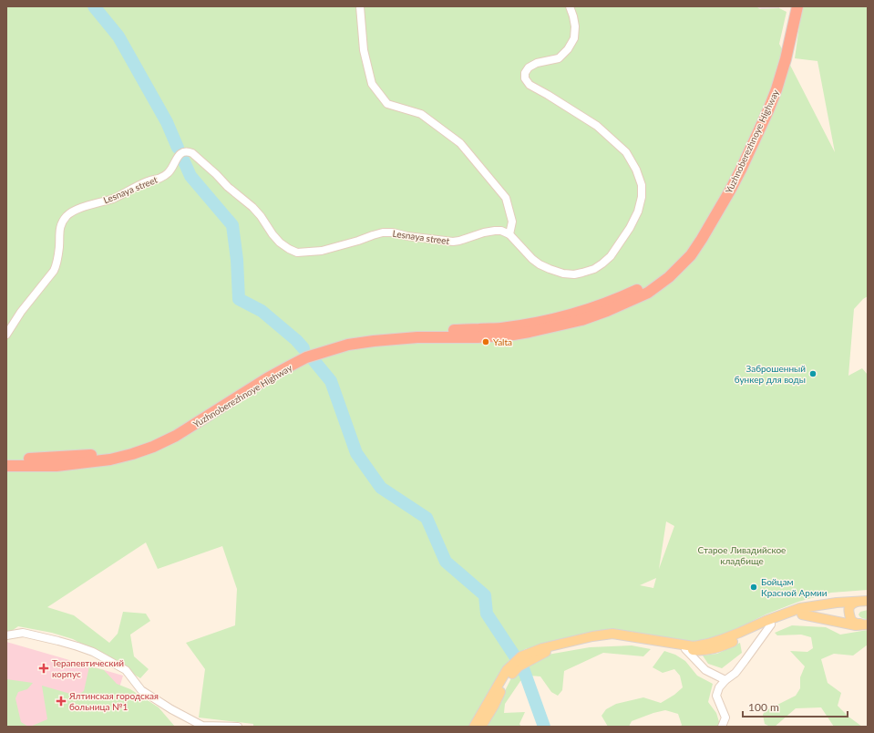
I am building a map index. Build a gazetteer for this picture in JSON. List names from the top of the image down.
{
  "streets": {
    "highway": ["Yuzhnoberezhnoye Highway"],
    "street": ["Lesnaya street"]
  },
  "parks": ["Старое Ливадийское кладбище"],
  "places": {
    "other": ["Yalta", "Заброшенный бункер для воды", "Бойцам Красной Армии"],
    "health": ["Терапевтический корпус", "Ялтинская городская больница №1"]
  },
  "scale_bar": "100 m"
}
